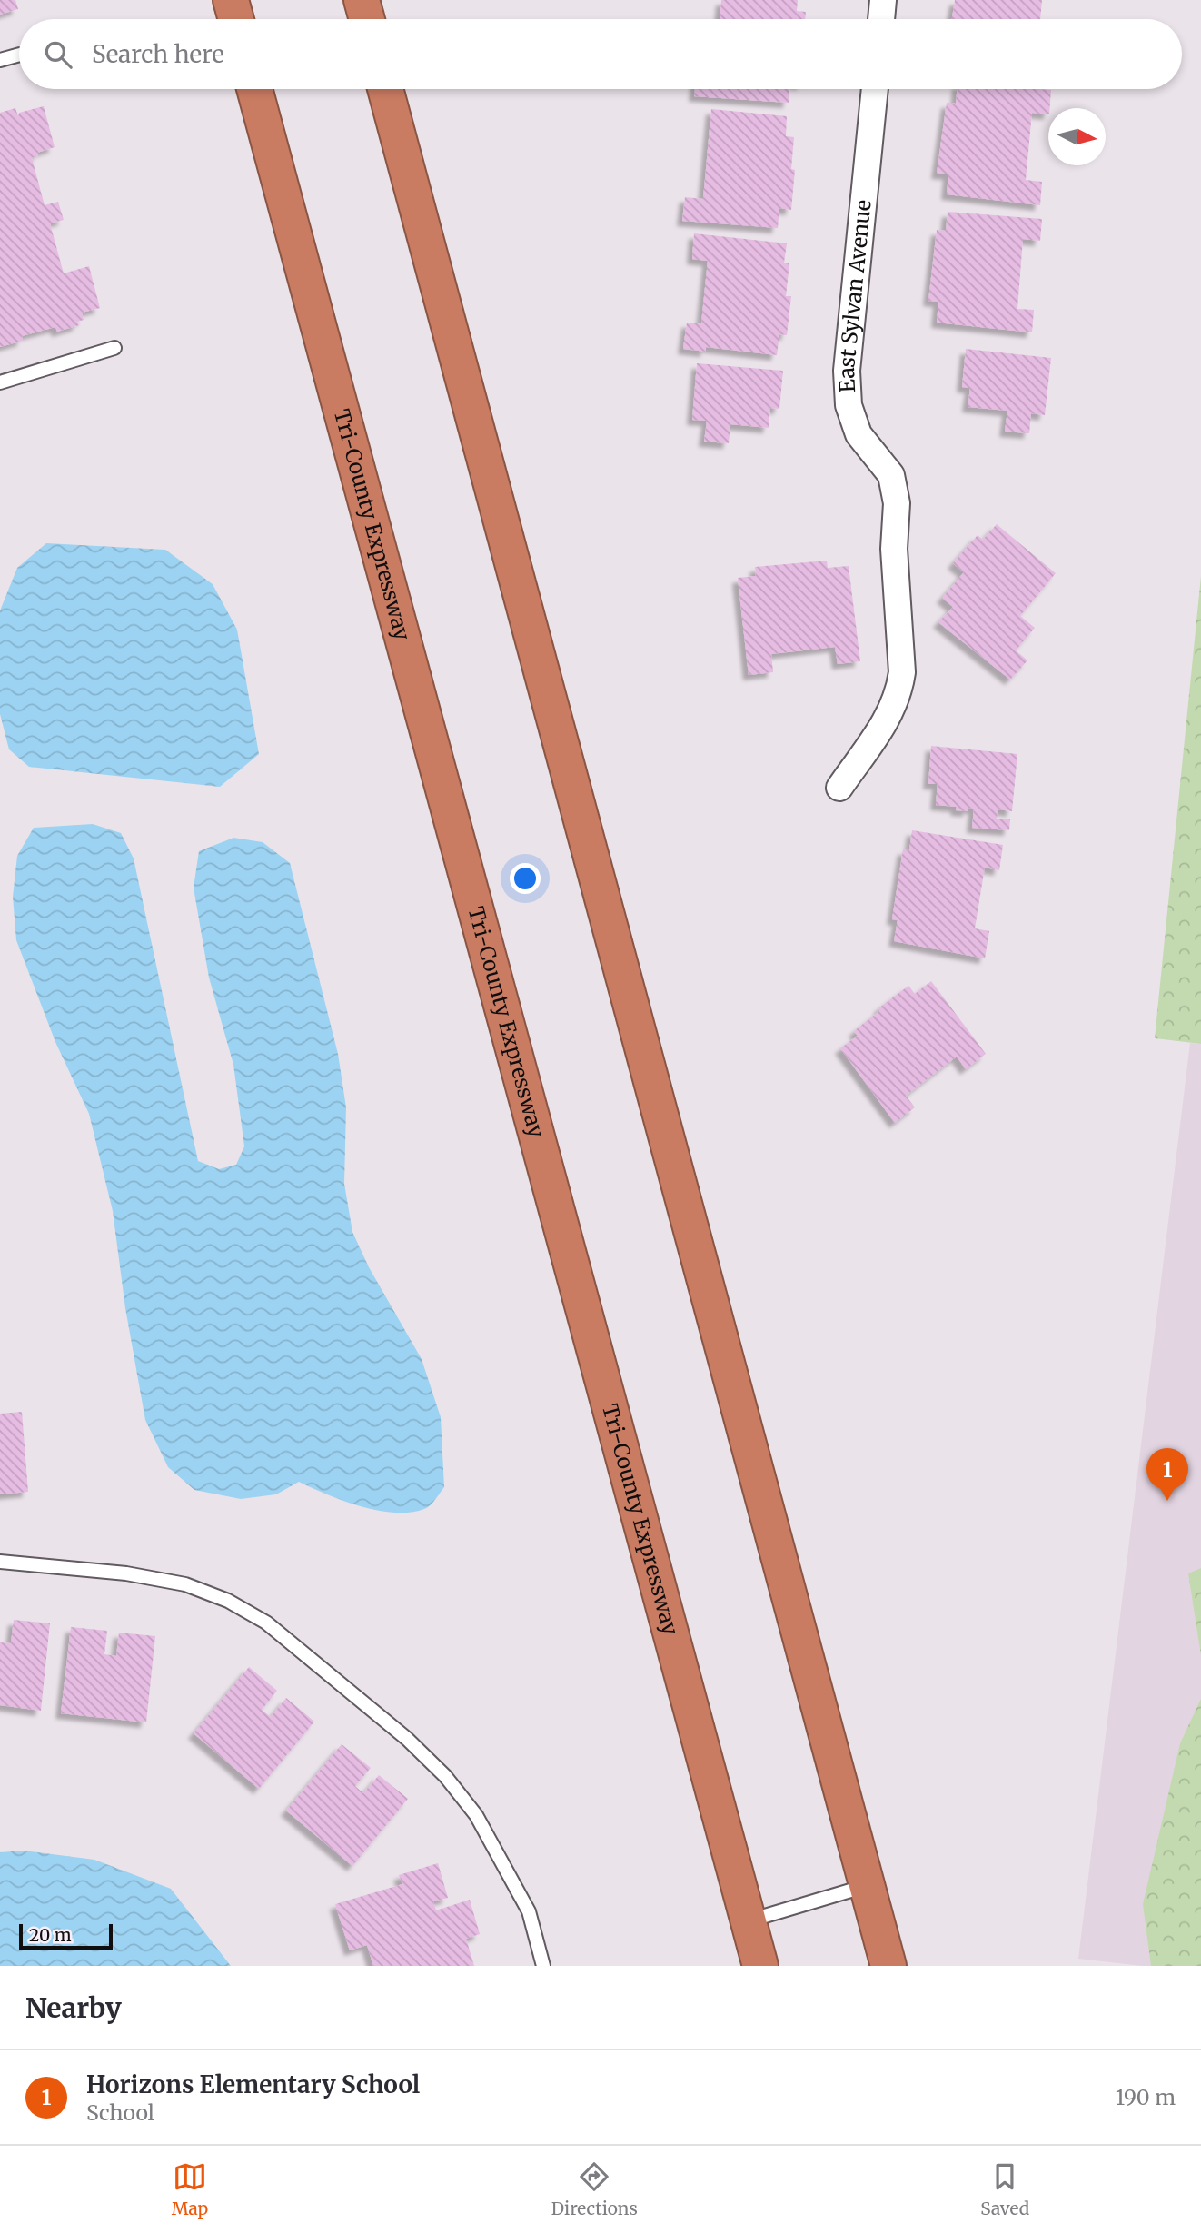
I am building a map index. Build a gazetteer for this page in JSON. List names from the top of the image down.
{
  "streets": {
    "highway": ["Tri-County Expressway"],
    "street": ["East Sylvan Avenue"]
  },
  "scale_bar": "20 m",
  "north": "right",
  "page": {
    "search": "Search here",
    "pins": "1",
    "scale": "20 m",
    "heading": "Nearby",
    "list": [
      {
        "mark": "1",
        "name": "Horizons Elementary School",
        "note": "School",
        "value": "190 m"
      }
    ],
    "nav": ["Map", "Directions", "Saved"]
  }
}
